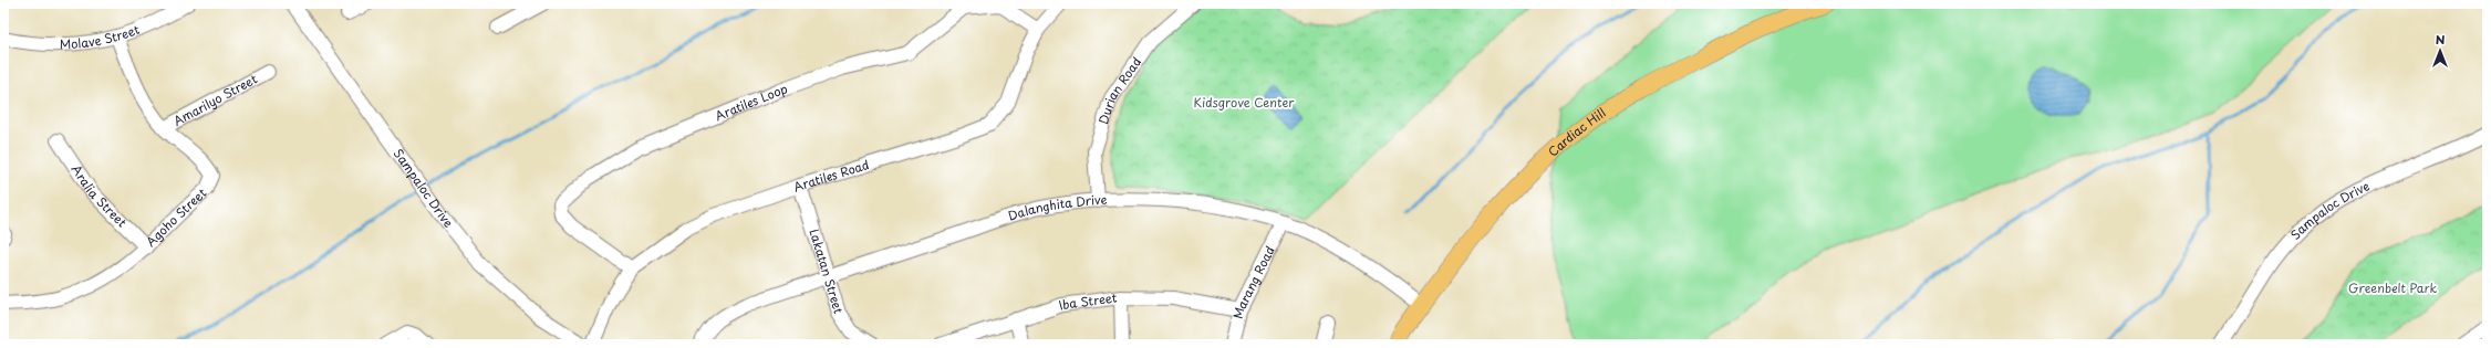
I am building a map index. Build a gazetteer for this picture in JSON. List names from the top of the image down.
{
  "streets": {
    "main road": ["Cardiac Hill"],
    "street": [
      "Molave Street",
      "Durian Road",
      "Amarilyo Street",
      "Aratiles Loop",
      "Aratiles Road",
      "Sampaloc Drive",
      "Aralia Street",
      "Dalanghita Drive",
      "Agoho Street",
      "Lakatan Street",
      "Marang Road",
      "Iba Street"
    ]
  },
  "crossings": [
    ["Molave Street", "Agoho Street"],
    ["Durian Road", "Dalanghita Drive"],
    ["Amarilyo Street", "Agoho Street"],
    ["Aratiles Loop", "Aratiles Road"],
    ["Cardiac Hill", "Dalanghita Drive"],
    ["Aratiles Road", "Lakatan Street"],
    ["Aralia Street", "Agoho Street"],
    ["Dalanghita Drive", "Lakatan Street"],
    ["Dalanghita Drive", "Marang Road"],
    ["Marang Road", "Iba Street"]
  ],
  "parks": ["Kidsgrove Center", "Greenbelt Park"],
  "north": "top"
}
